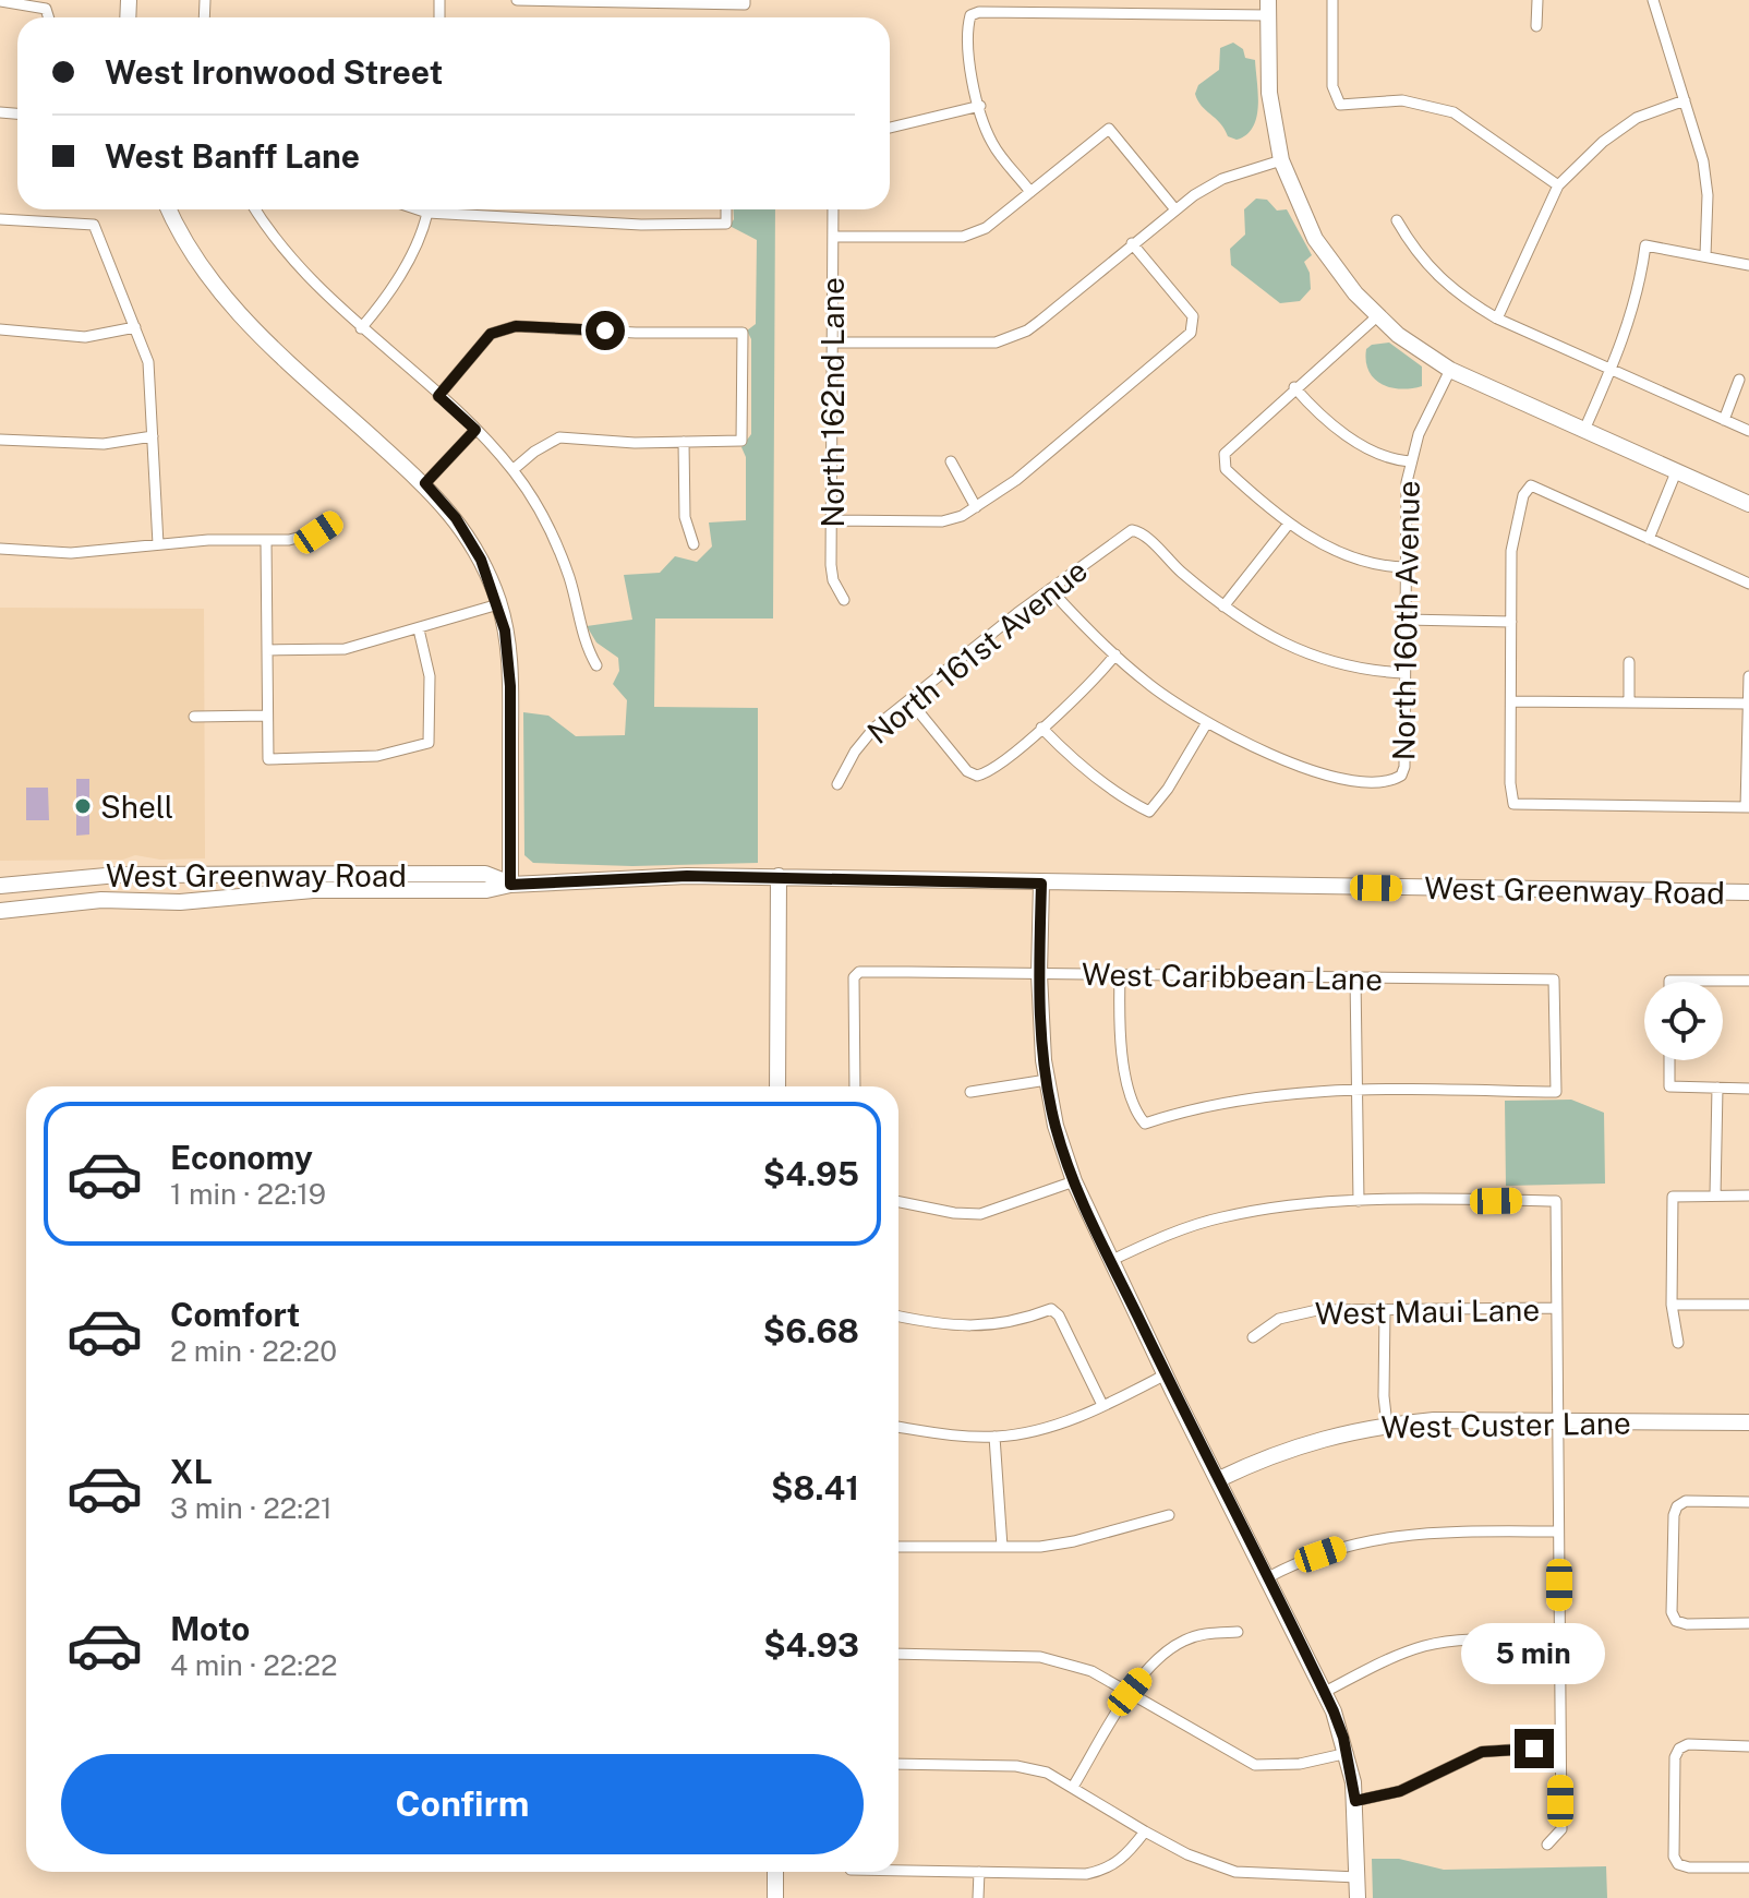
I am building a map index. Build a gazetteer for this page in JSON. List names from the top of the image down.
{
  "streets": {
    "main road": ["West Greenway Road", "West Custer Lane"],
    "street": [
      "North 162nd Lane",
      "North 160th Avenue",
      "North 161st Avenue",
      "West Caribbean Lane",
      "West Maui Lane"
    ]
  },
  "places": ["Shell"],
  "page": {
    "banner": ["West Ironwood Street", "West Banff Lane"],
    "list": [
      {
        "name": "Economy",
        "note": "1 min · 22:19",
        "value": "$4.95"
      },
      {
        "name": "Comfort",
        "note": "2 min · 22:20",
        "value": "$6.68"
      },
      {
        "name": "XL",
        "note": "3 min · 22:21",
        "value": "$8.41"
      },
      {
        "name": "Moto",
        "note": "4 min · 22:22",
        "value": "$4.93"
      }
    ],
    "bubble": "5 min",
    "buttons": "Confirm"
  }
}
